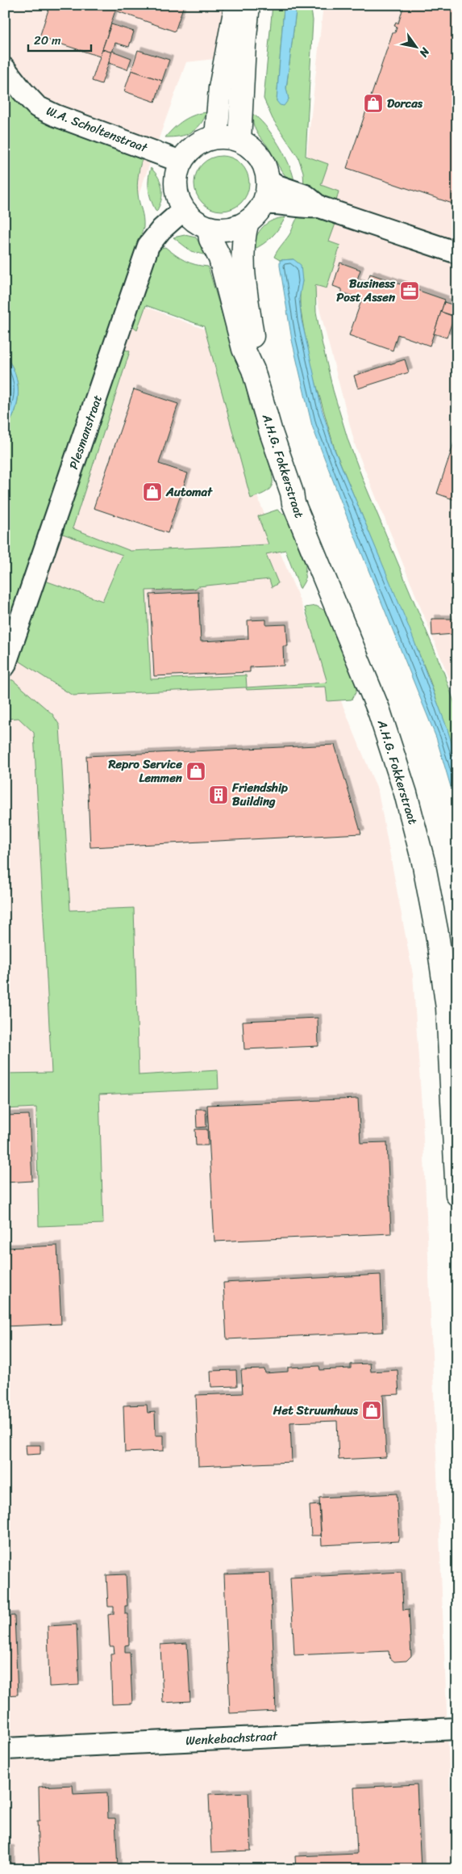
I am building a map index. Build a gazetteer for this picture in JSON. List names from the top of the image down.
{
  "streets": {
    "street": [
      "W.A. Scholtenstraat",
      "Plesmanstraat",
      "A.H.G. Fokkerstraat",
      "Wenkebachstraat"
    ]
  },
  "crossings": [
    ["W.A. Scholtenstraat", "Plesmanstraat"],
    ["W.A. Scholtenstraat", "A.H.G. Fokkerstraat"],
    ["Plesmanstraat", "A.H.G. Fokkerstraat"]
  ],
  "places": {
    "shop": [
      "Dorcas",
      "Automat",
      "Repro Service Lemmen",
      "Het Struunhuus"
    ],
    "office": ["Business Post Assen"],
    "building": ["Friendship Building"]
  },
  "scale_bar": "20 m",
  "north": "bottom right"
}
